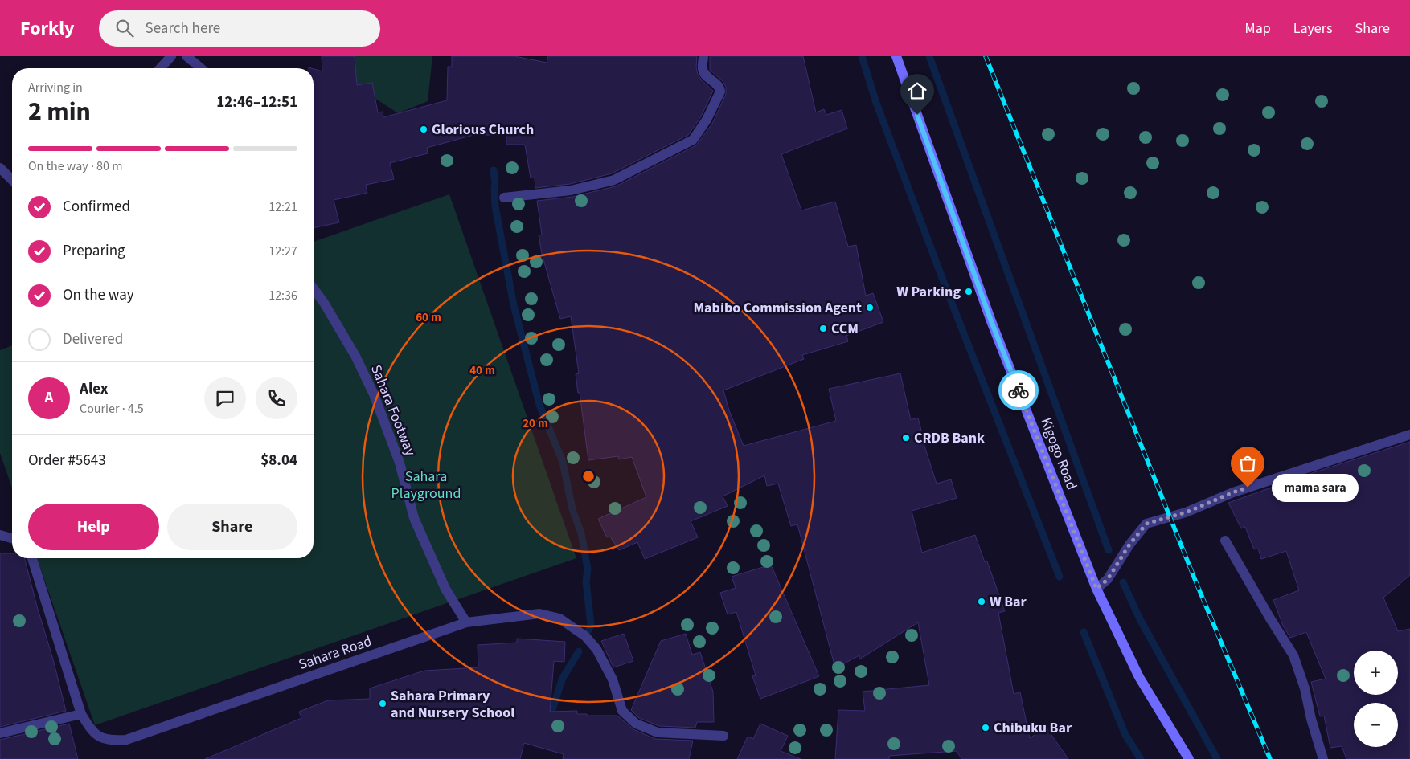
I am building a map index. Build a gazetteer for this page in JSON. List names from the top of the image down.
{
  "streets": {
    "main road": ["Kigogo Road"],
    "street": ["Sahara Footway", "Sahara Road"]
  },
  "crossings": [
    ["Sahara Footway", "Sahara Road"]
  ],
  "parks": ["Sahara Playground"],
  "places": [
    "Glorious Church",
    "W Parking",
    "Mabibo Commission Agent",
    "CCM",
    "CRDB Bank",
    "mama sara",
    "W Bar",
    "Sahara Primary and Nursery School",
    "Chibuku Bar"
  ],
  "page": {
    "header": "Forkly",
    "search": "Search here",
    "nav": ["Map", "Layers", "Share"],
    "heading": ["2 min", "Arriving in", "12:46–12:51"],
    "panel": [
      "Alex",
      "Courier · 4.5",
      "Order #5643",
      "$8.04"
    ],
    "bar": "On the way · 80 m",
    "list": [
      ["Confirmed", "12:21"],
      ["Preparing", "12:27"],
      ["On the way", "12:36"],
      "Delivered"
    ],
    "round": "A",
    "bubble": "mama sara",
    "buttons": ["Help", "Share"],
    "map_buttons": ["+", "−"]
  },
  "rings": ["60 m", "40 m", "20 m"]
}
